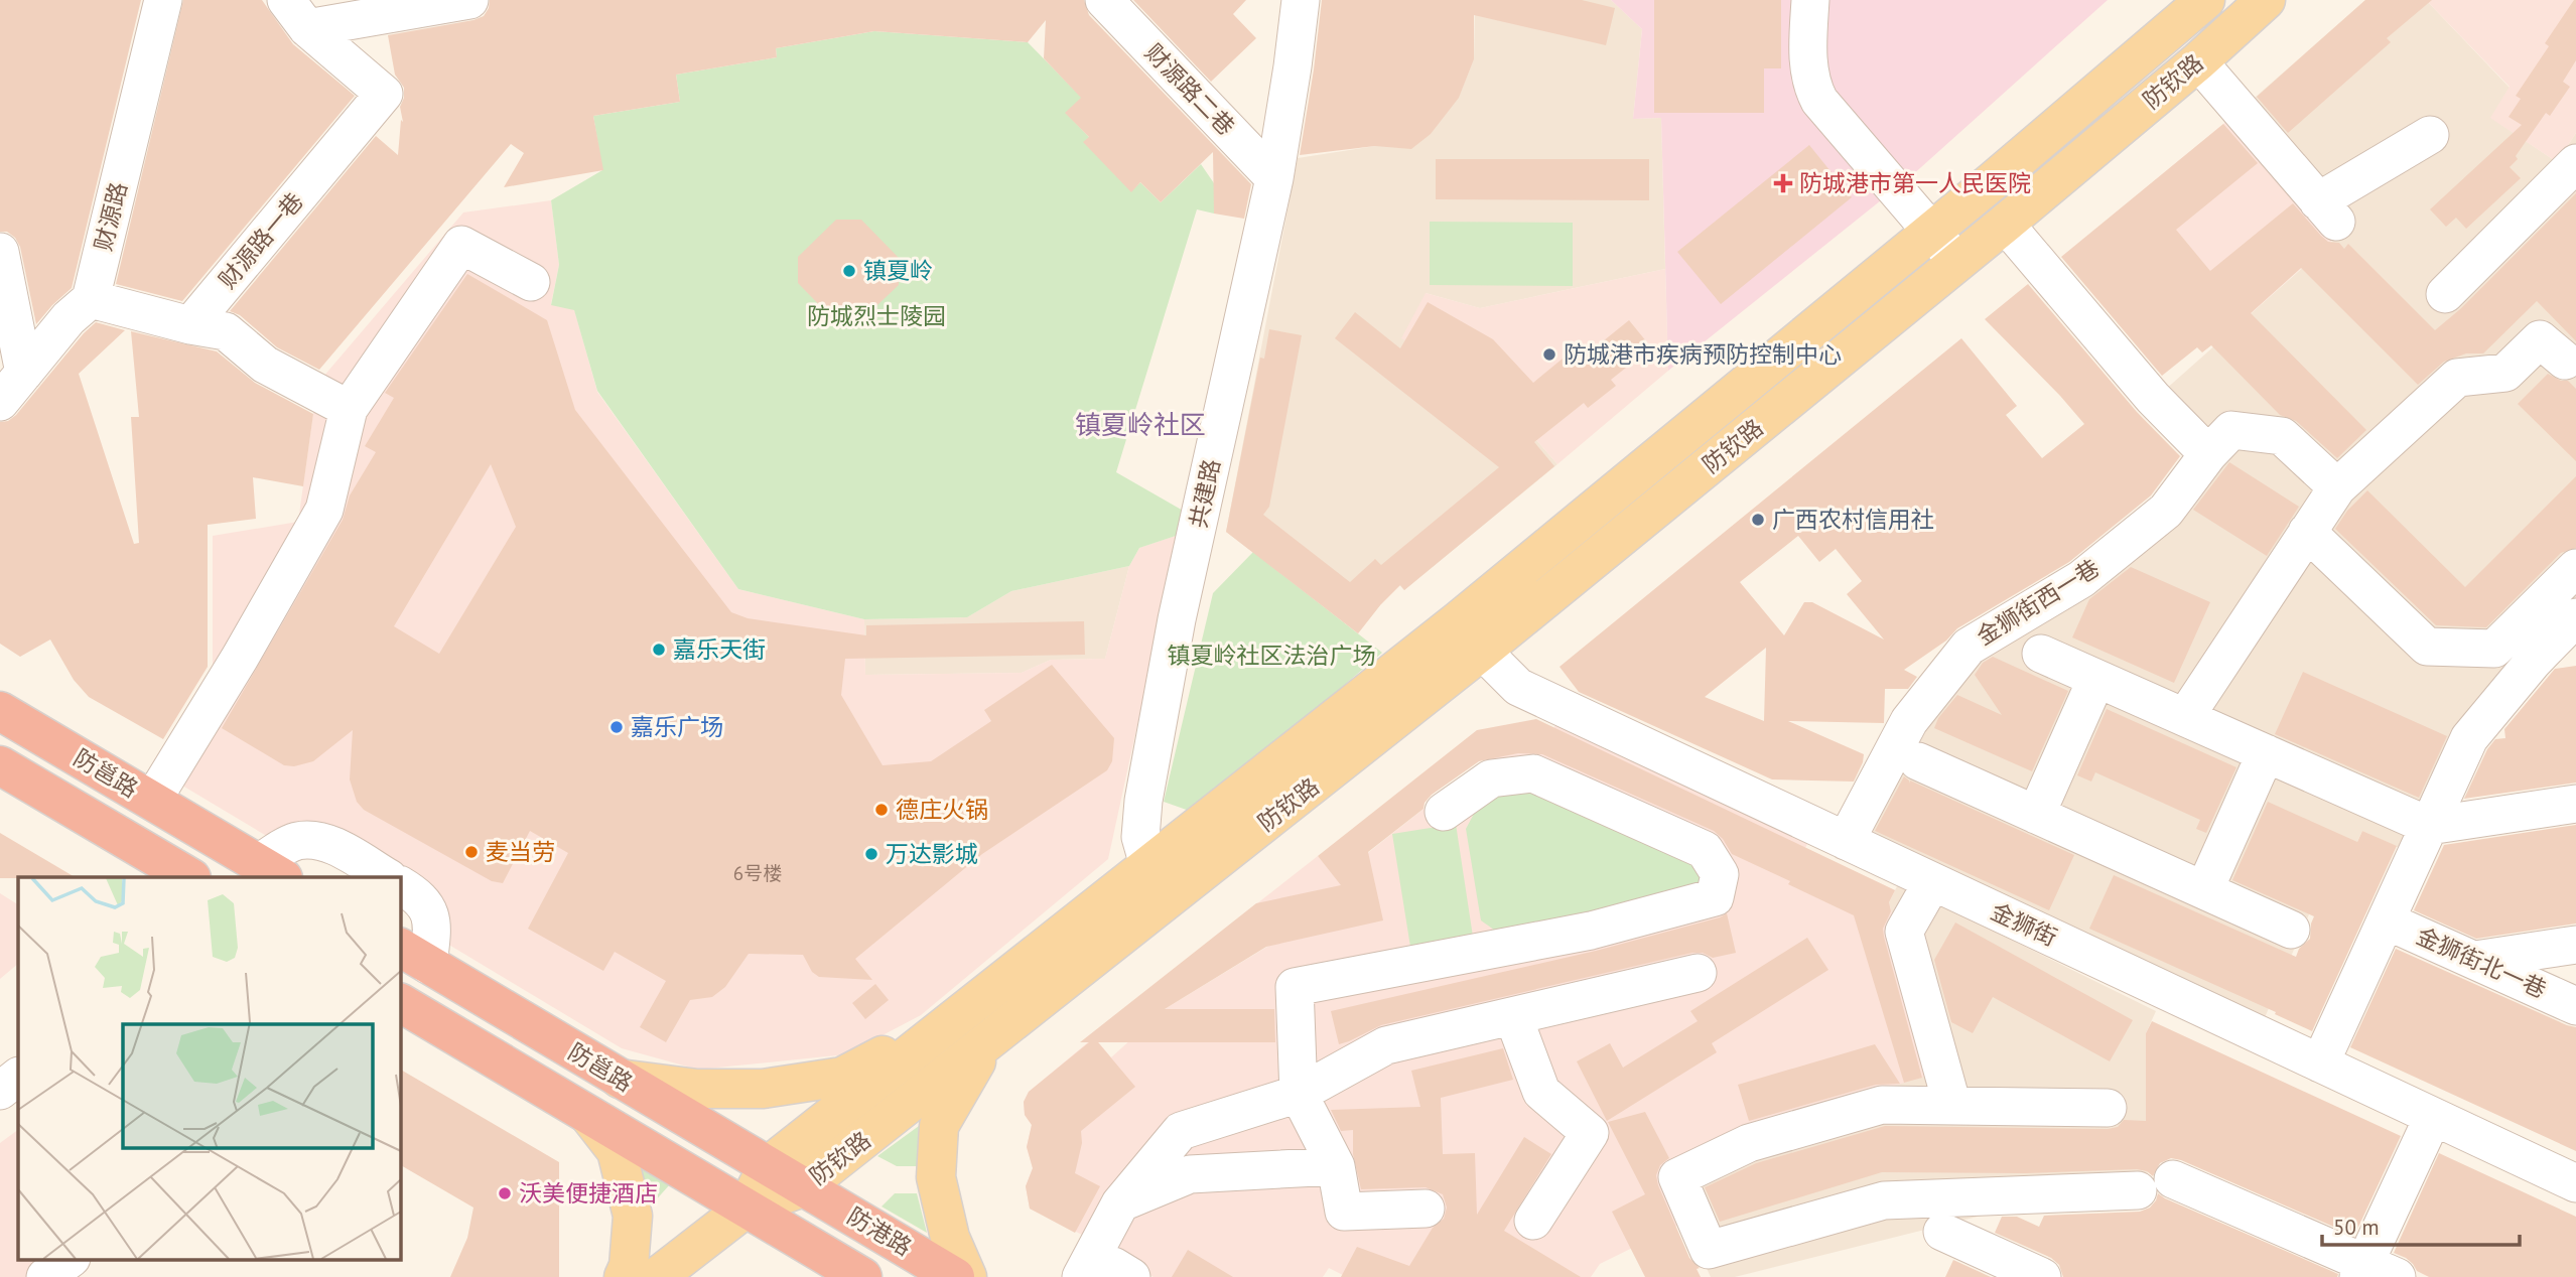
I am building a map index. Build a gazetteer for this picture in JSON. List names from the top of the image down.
{
  "streets": {
    "highway": ["防邕路", "防港路"],
    "main road": ["防钦路"],
    "street": [
      "财源路二巷",
      "财源路",
      "财源路一巷",
      "共建路",
      "金狮街西一巷",
      "金狮街",
      "金狮街北一巷"
    ]
  },
  "crossings": [
    ["防钦路", "共建路"],
    ["防钦路", "防邕路"],
    ["防钦路", "金狮街"],
    ["防钦路", "防港路"],
    ["财源路二巷", "共建路"],
    ["金狮街西一巷", "金狮街"],
    ["防邕路", "防港路"]
  ],
  "districts": ["镇夏岭社区"],
  "parks": ["防城烈士陵园", "镇夏岭社区法治广场"],
  "places": {
    "health": ["防城港市第一人民医院"],
    "other": [
      "镇夏岭",
      "防城港市疾病预防控制中心",
      "广西农村信用社",
      "嘉乐天街",
      "嘉乐广场",
      "德庄火锅",
      "麦当劳",
      "万达影城",
      "沃美便捷酒店"
    ]
  },
  "house_numbers": ["6号楼"],
  "scale_bar": "50 m"
}
